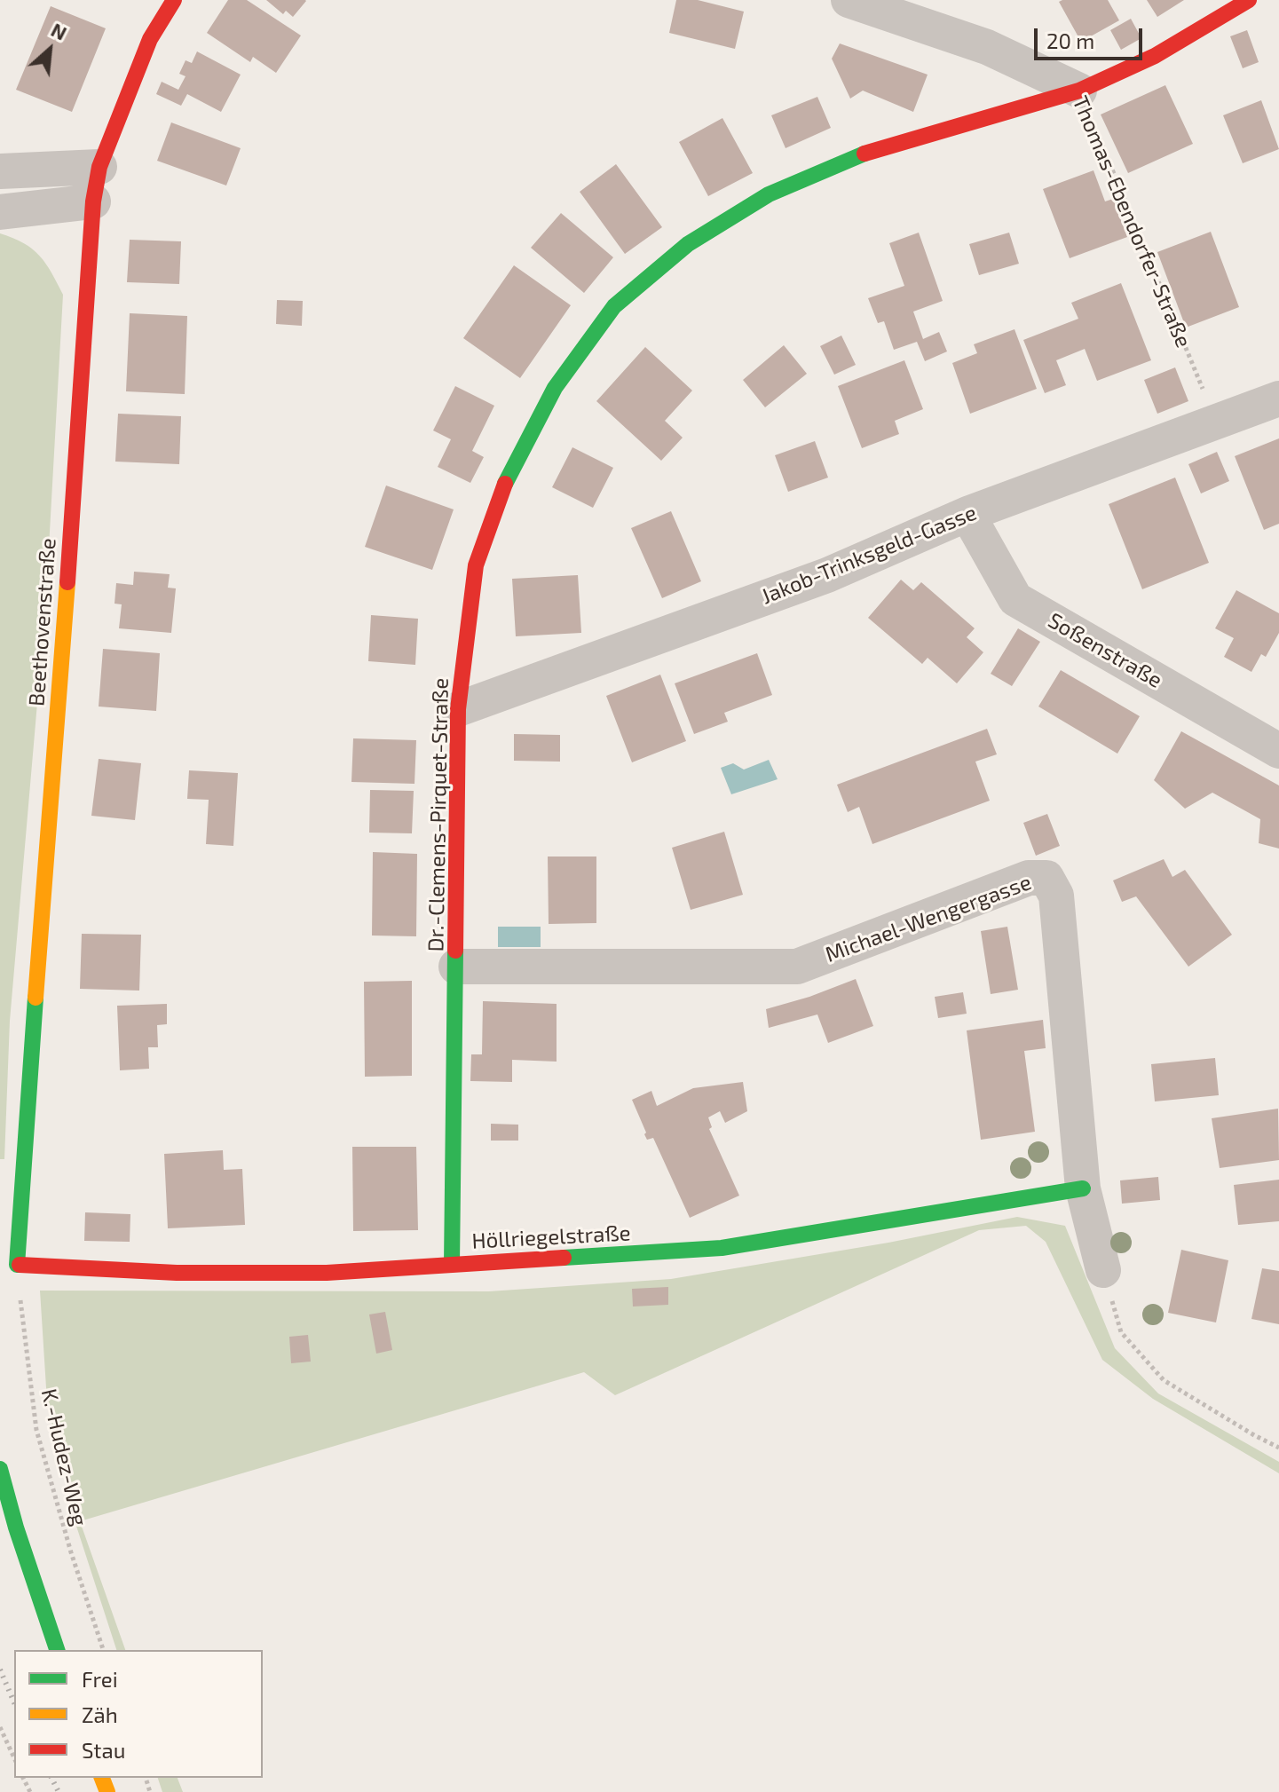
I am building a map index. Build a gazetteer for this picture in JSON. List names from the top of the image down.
{
  "streets": {
    "street": [
      "Thomas-Ebendorfer-Straße",
      "Jakob-Trinksgeld-Gasse",
      "Beethovenstraße",
      "Soßenstraße",
      "Dr.-Clemens-Pirquet-Straße",
      "Michael-Wengergasse",
      "Höllriegelstraße"
    ],
    "path": ["K.-Hudez-Weg"]
  },
  "crossings": [
    ["Thomas-Ebendorfer-Straße", "Jakob-Trinksgeld-Gasse"],
    ["Thomas-Ebendorfer-Straße", "Dr.-Clemens-Pirquet-Straße"],
    ["Jakob-Trinksgeld-Gasse", "Soßenstraße"],
    ["Jakob-Trinksgeld-Gasse", "Dr.-Clemens-Pirquet-Straße"],
    ["Beethovenstraße", "Höllriegelstraße"],
    ["Beethovenstraße", "K.-Hudez-Weg"],
    ["Dr.-Clemens-Pirquet-Straße", "Michael-Wengergasse"],
    ["Dr.-Clemens-Pirquet-Straße", "Höllriegelstraße"],
    ["Michael-Wengergasse", "Höllriegelstraße"],
    ["Höllriegelstraße", "K.-Hudez-Weg"]
  ],
  "legend": ["Frei", "Zäh", "Stau"],
  "scale_bar": "20 m",
  "north": "top right"
}
